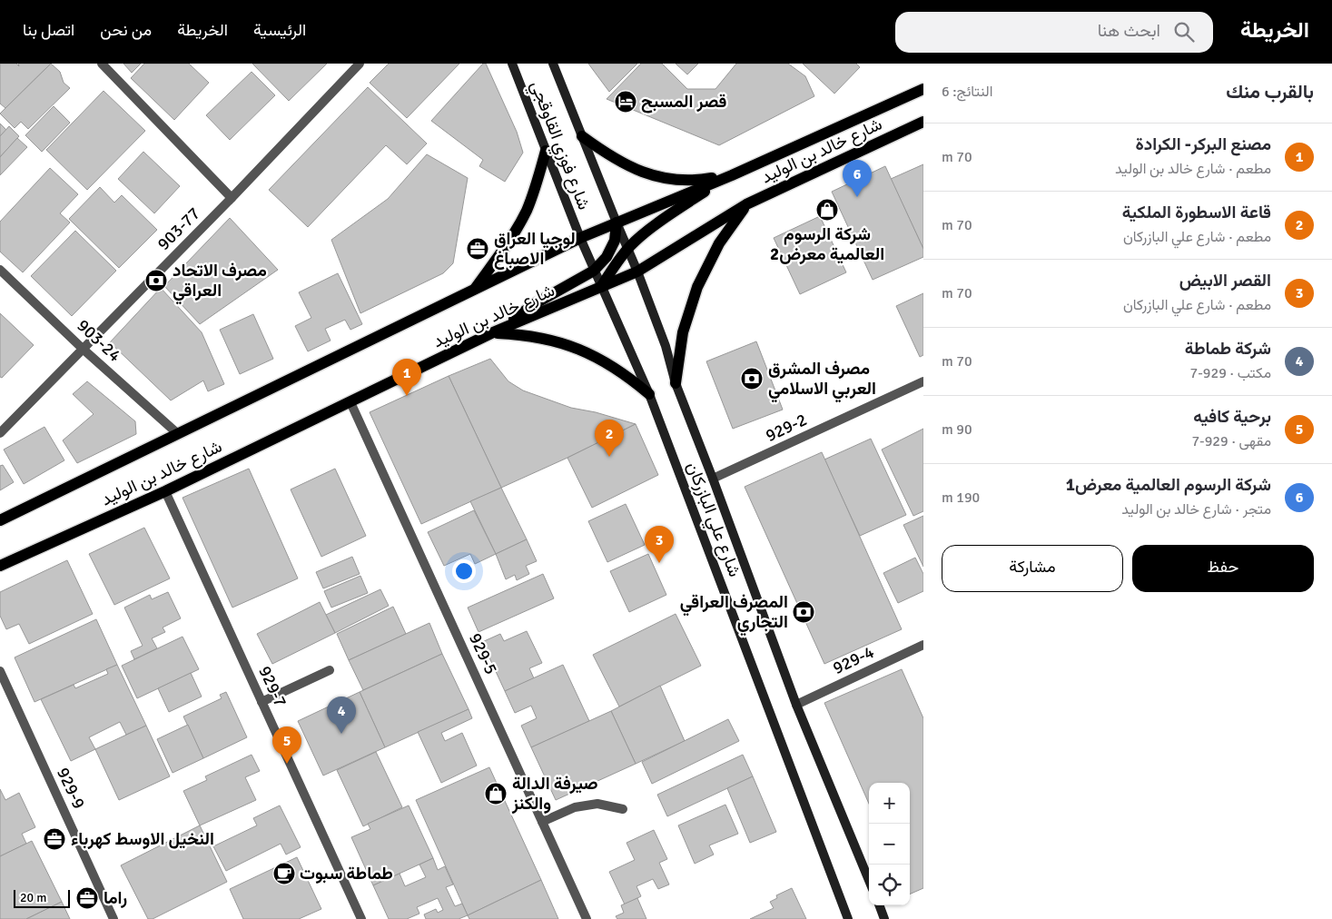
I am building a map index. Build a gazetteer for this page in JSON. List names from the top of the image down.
{
  "streets": {
    "main road": ["شارع خالد بن الوليد"],
    "street": [
      "شارع فوزي القاوقجي",
      "903-77",
      "903-24",
      "929-2",
      "شارع علي البازركان",
      "929-5",
      "929-4",
      "929-7",
      "929-9"
    ]
  },
  "crossings": [
    ["شارع فوزي القاوقجي", "شارع خالد بن الوليد"],
    ["شارع فوزي القاوقجي", "شارع علي البازركان"],
    ["شارع خالد بن الوليد", "903-24"],
    ["شارع خالد بن الوليد", "شارع علي البازركان"],
    ["شارع خالد بن الوليد", "929-5"],
    ["شارع خالد بن الوليد", "929-7"],
    ["903-77", "903-24"],
    ["929-2", "شارع علي البازركان"],
    ["شارع علي البازركان", "929-4"]
  ],
  "places": {
    "hotel": ["قصر المسبح"],
    "shop": ["شركة الرسوم العالمية معرض2", "صيرفة الدالة والكنز"],
    "office": ["لوجيا العراق الاصباغ", "النخيل الاوسط كهرباء", "راما"],
    "bank": ["مصرف الاتحاد العراقي", "مصرف المشرق العربي الاسلامي", "المصرف العراقي التجاري"],
    "cafe": ["طماطة سبوت"]
  },
  "scale_bar": "20 m",
  "page": {
    "header": "الخريطة",
    "search": "ابحث هنا",
    "nav": [
      "الرئيسية",
      "الخريطة",
      "من نحن",
      "اتصل بنا"
    ],
    "heading": ["بالقرب منك", "النتائج: 6"],
    "list": [
      {
        "mark": "1",
        "name": "مصنع البركر- الكرادة",
        "note": "مطعم · شارع خالد بن الوليد",
        "value": "70 m"
      },
      {
        "mark": "2",
        "name": "قاعة الاسطورة الملكية",
        "note": "مطعم · شارع علي البازركان",
        "value": "70 m"
      },
      {
        "mark": "3",
        "name": "القصر الابيض",
        "note": "مطعم · شارع علي البازركان",
        "value": "70 m"
      },
      {
        "mark": "4",
        "name": "شركة طماطة",
        "note": "مكتب · 929-7",
        "value": "70 m"
      },
      {
        "mark": "5",
        "name": "برحية كافيه",
        "note": "مقهى · 929-7",
        "value": "90 m"
      },
      {
        "mark": "6",
        "name": "شركة الرسوم العالمية معرض1",
        "note": "متجر · شارع خالد بن الوليد",
        "value": "190 m"
      }
    ],
    "pins": [
      "6",
      "1",
      "2",
      "3",
      "4",
      "5"
    ],
    "buttons": ["حفظ", "مشاركة"],
    "map_buttons": ["+", "−"],
    "scale": "20 m"
  }
}
